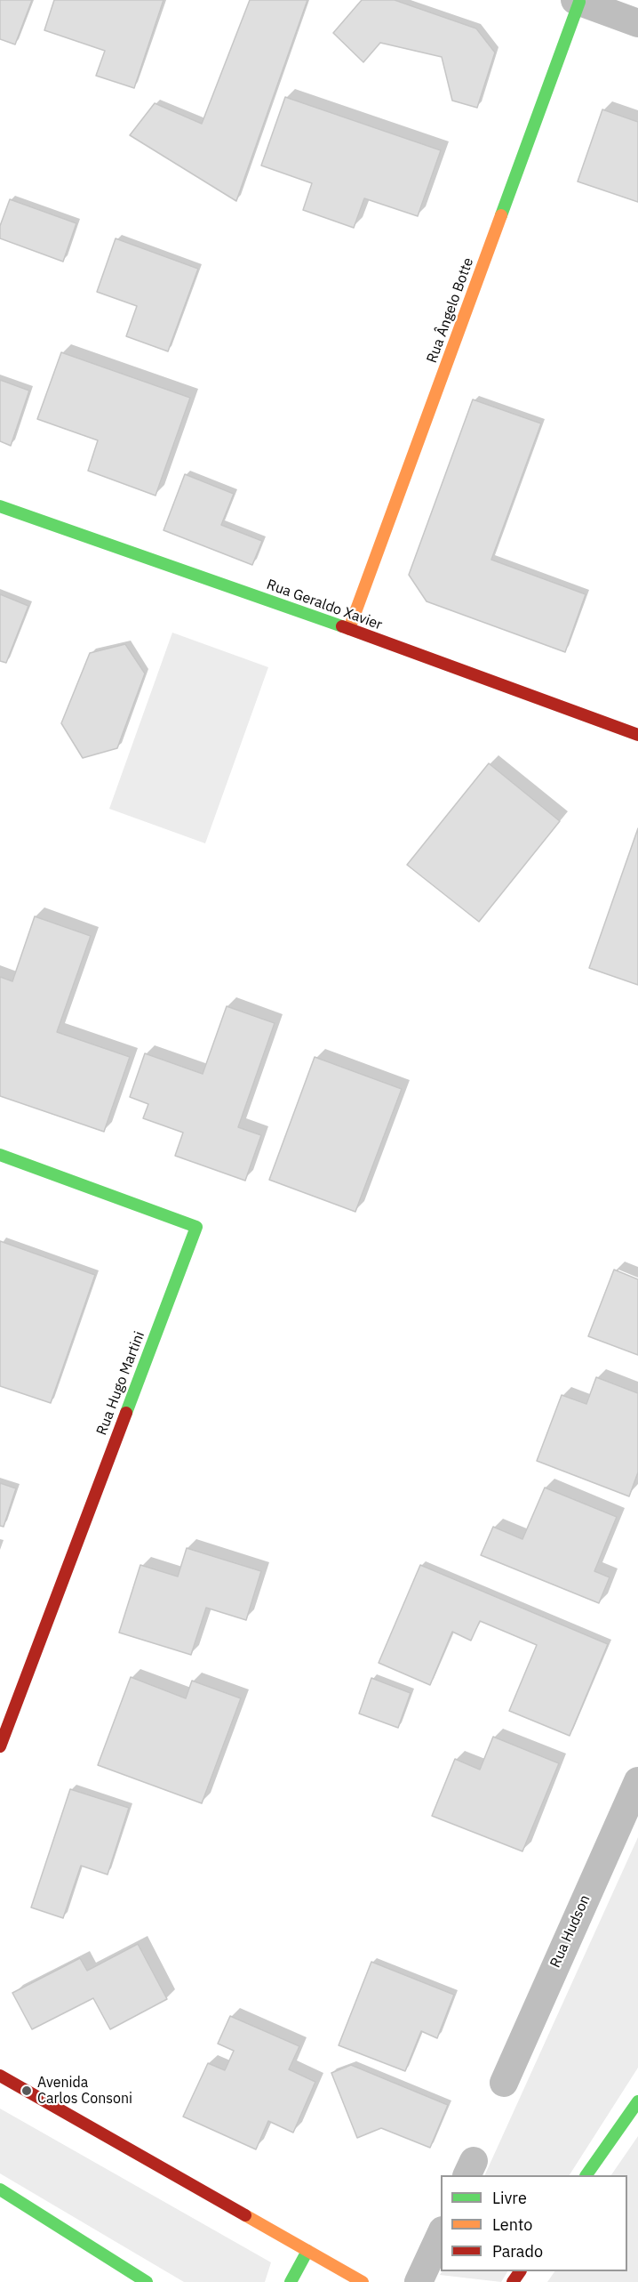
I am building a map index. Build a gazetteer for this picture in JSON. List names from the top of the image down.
{
  "streets": {
    "street": [
      "Rua Ângelo Botte",
      "Rua Geraldo Xavier",
      "Rua Hugo Martini",
      "Rua Hudson"
    ]
  },
  "crossings": [
    ["Rua Ângelo Botte", "Rua Geraldo Xavier"]
  ],
  "places": ["Avenida Carlos Consoni"],
  "legend": ["Livre", "Lento", "Parado"]
}
